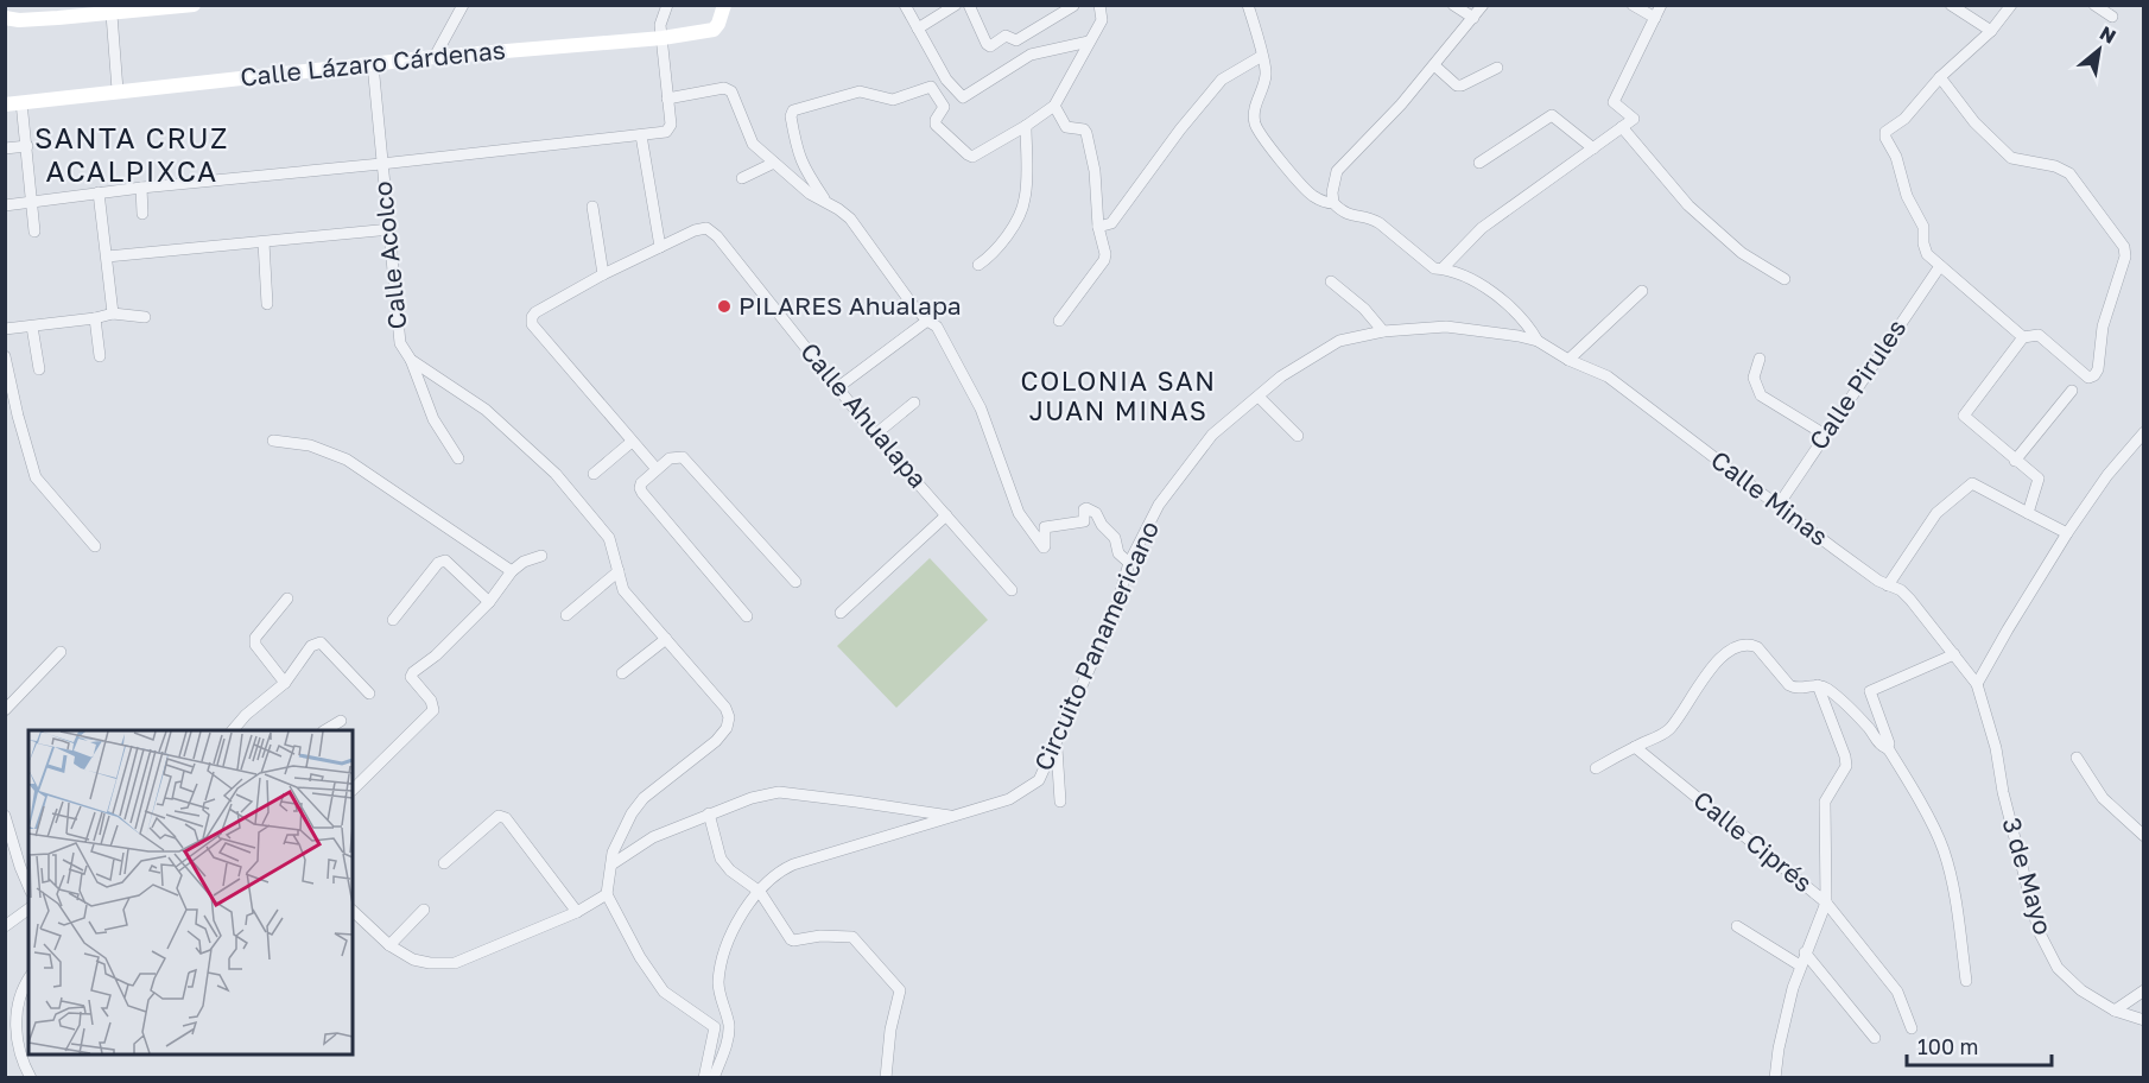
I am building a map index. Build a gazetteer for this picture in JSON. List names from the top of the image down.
{
  "streets": {
    "street": [
      "Calle Lázaro Cárdenas",
      "Calle Acolco",
      "Calle Pirules",
      "Calle Ahualapa",
      "Calle Minas",
      "Circuito Panamericano",
      "Calle Ciprés",
      "3 de Mayo"
    ]
  },
  "crossings": [
    ["Calle Lázaro Cárdenas", "Calle Acolco"],
    ["Calle Acolco", "Circuito Panamericano"],
    ["Calle Pirules", "Calle Minas"],
    ["Calle Minas", "Circuito Panamericano"],
    ["Calle Minas", "3 de Mayo"]
  ],
  "districts": ["SANTA CRUZ ACALPIXCA", "COLONIA SAN JUAN MINAS"],
  "places": ["PILARES Ahualapa"],
  "scale_bar": "100 m",
  "north": "top right"
}
